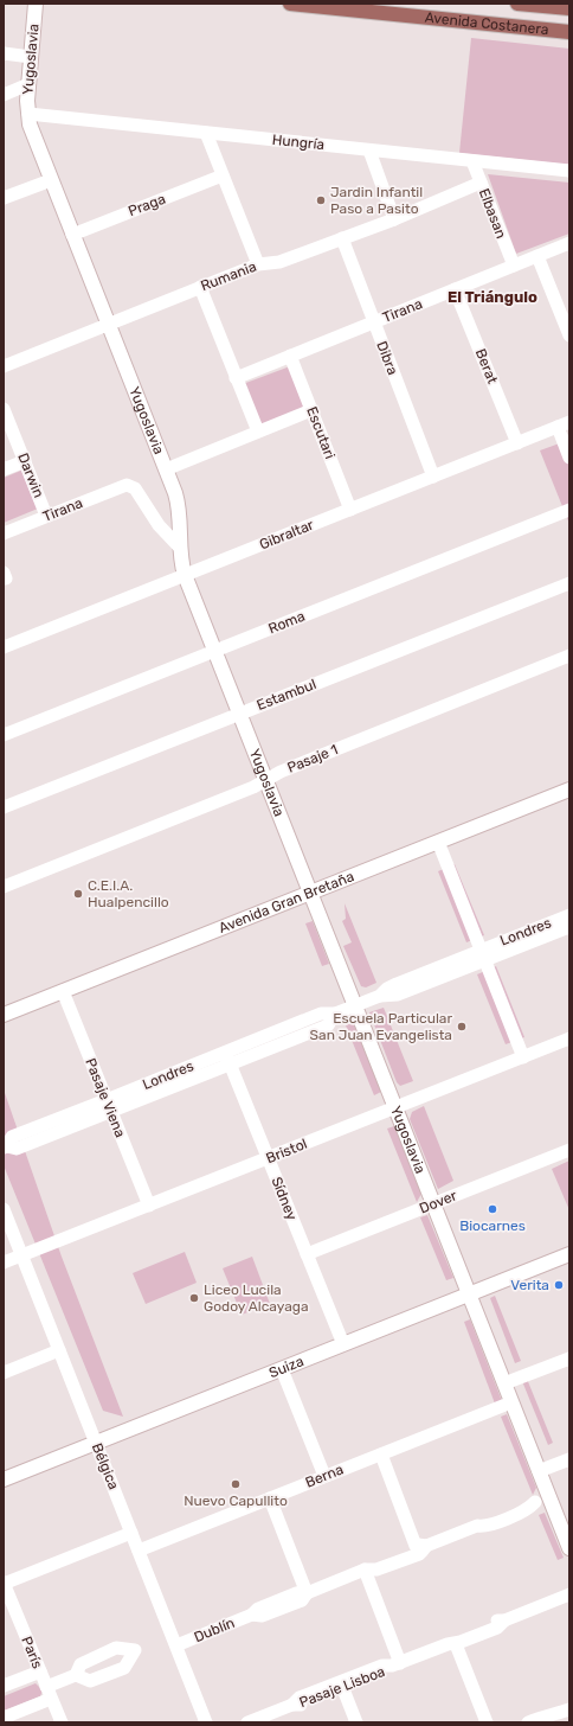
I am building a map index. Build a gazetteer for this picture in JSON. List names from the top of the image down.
{
  "streets": {
    "main road": ["Avenida Costanera"],
    "street": [
      "Yugoslavia",
      "Hungría",
      "Praga",
      "Elbasan",
      "Rumania",
      "Tirana",
      "Dibra",
      "Berat",
      "Escutari",
      "Darwin",
      "Gibraltar",
      "Roma",
      "Estambul",
      "Pasaje 1",
      "Avenida Gran Bretaña",
      "Londres",
      "Pasaje Viena",
      "Bristol",
      "Sídney",
      "Dover",
      "Suiza",
      "Bélgica",
      "Berna",
      "Dublín",
      "París",
      "Pasaje Lisboa"
    ]
  },
  "crossings": [
    ["Yugoslavia", "Hungría"],
    ["Yugoslavia", "Praga"],
    ["Yugoslavia", "Rumania"],
    ["Yugoslavia", "Tirana"],
    ["Yugoslavia", "Gibraltar"],
    ["Yugoslavia", "Roma"],
    ["Yugoslavia", "Estambul"],
    ["Yugoslavia", "Pasaje 1"],
    ["Yugoslavia", "Avenida Gran Bretaña"],
    ["Yugoslavia", "Londres"],
    ["Yugoslavia", "Bristol"],
    ["Yugoslavia", "Dover"],
    ["Yugoslavia", "Suiza"],
    ["Yugoslavia", "Berna"],
    ["Yugoslavia", "Dublín"],
    ["Hungría", "Elbasan"],
    ["Elbasan", "Rumania"],
    ["Elbasan", "Tirana"],
    ["Rumania", "Dibra"],
    ["Tirana", "Dibra"],
    ["Tirana", "Berat"],
    ["Tirana", "Escutari"],
    ["Tirana", "Darwin"],
    ["Dibra", "Gibraltar"],
    ["Berat", "Gibraltar"],
    ["Escutari", "Gibraltar"],
    ["Avenida Gran Bretaña", "Pasaje Viena"],
    ["Londres", "Pasaje Viena"],
    ["Londres", "Sídney"],
    ["Pasaje Viena", "Bristol"],
    ["Bristol", "Sídney"],
    ["Bristol", "Bélgica"],
    ["Sídney", "Dover"],
    ["Sídney", "Suiza"],
    ["Suiza", "Bélgica"],
    ["Bélgica", "Berna"],
    ["Bélgica", "Dublín"]
  ],
  "districts": ["El Triángulo"],
  "places": [
    "Jardin Infantil Paso a Pasito",
    "C.E.I.A. Hualpencillo",
    "Escuela Particular San Juan Evangelista",
    "Biocarnes",
    "Verita",
    "Liceo Lucila Godoy Alcayaga",
    "Nuevo Capullito"
  ]
}
